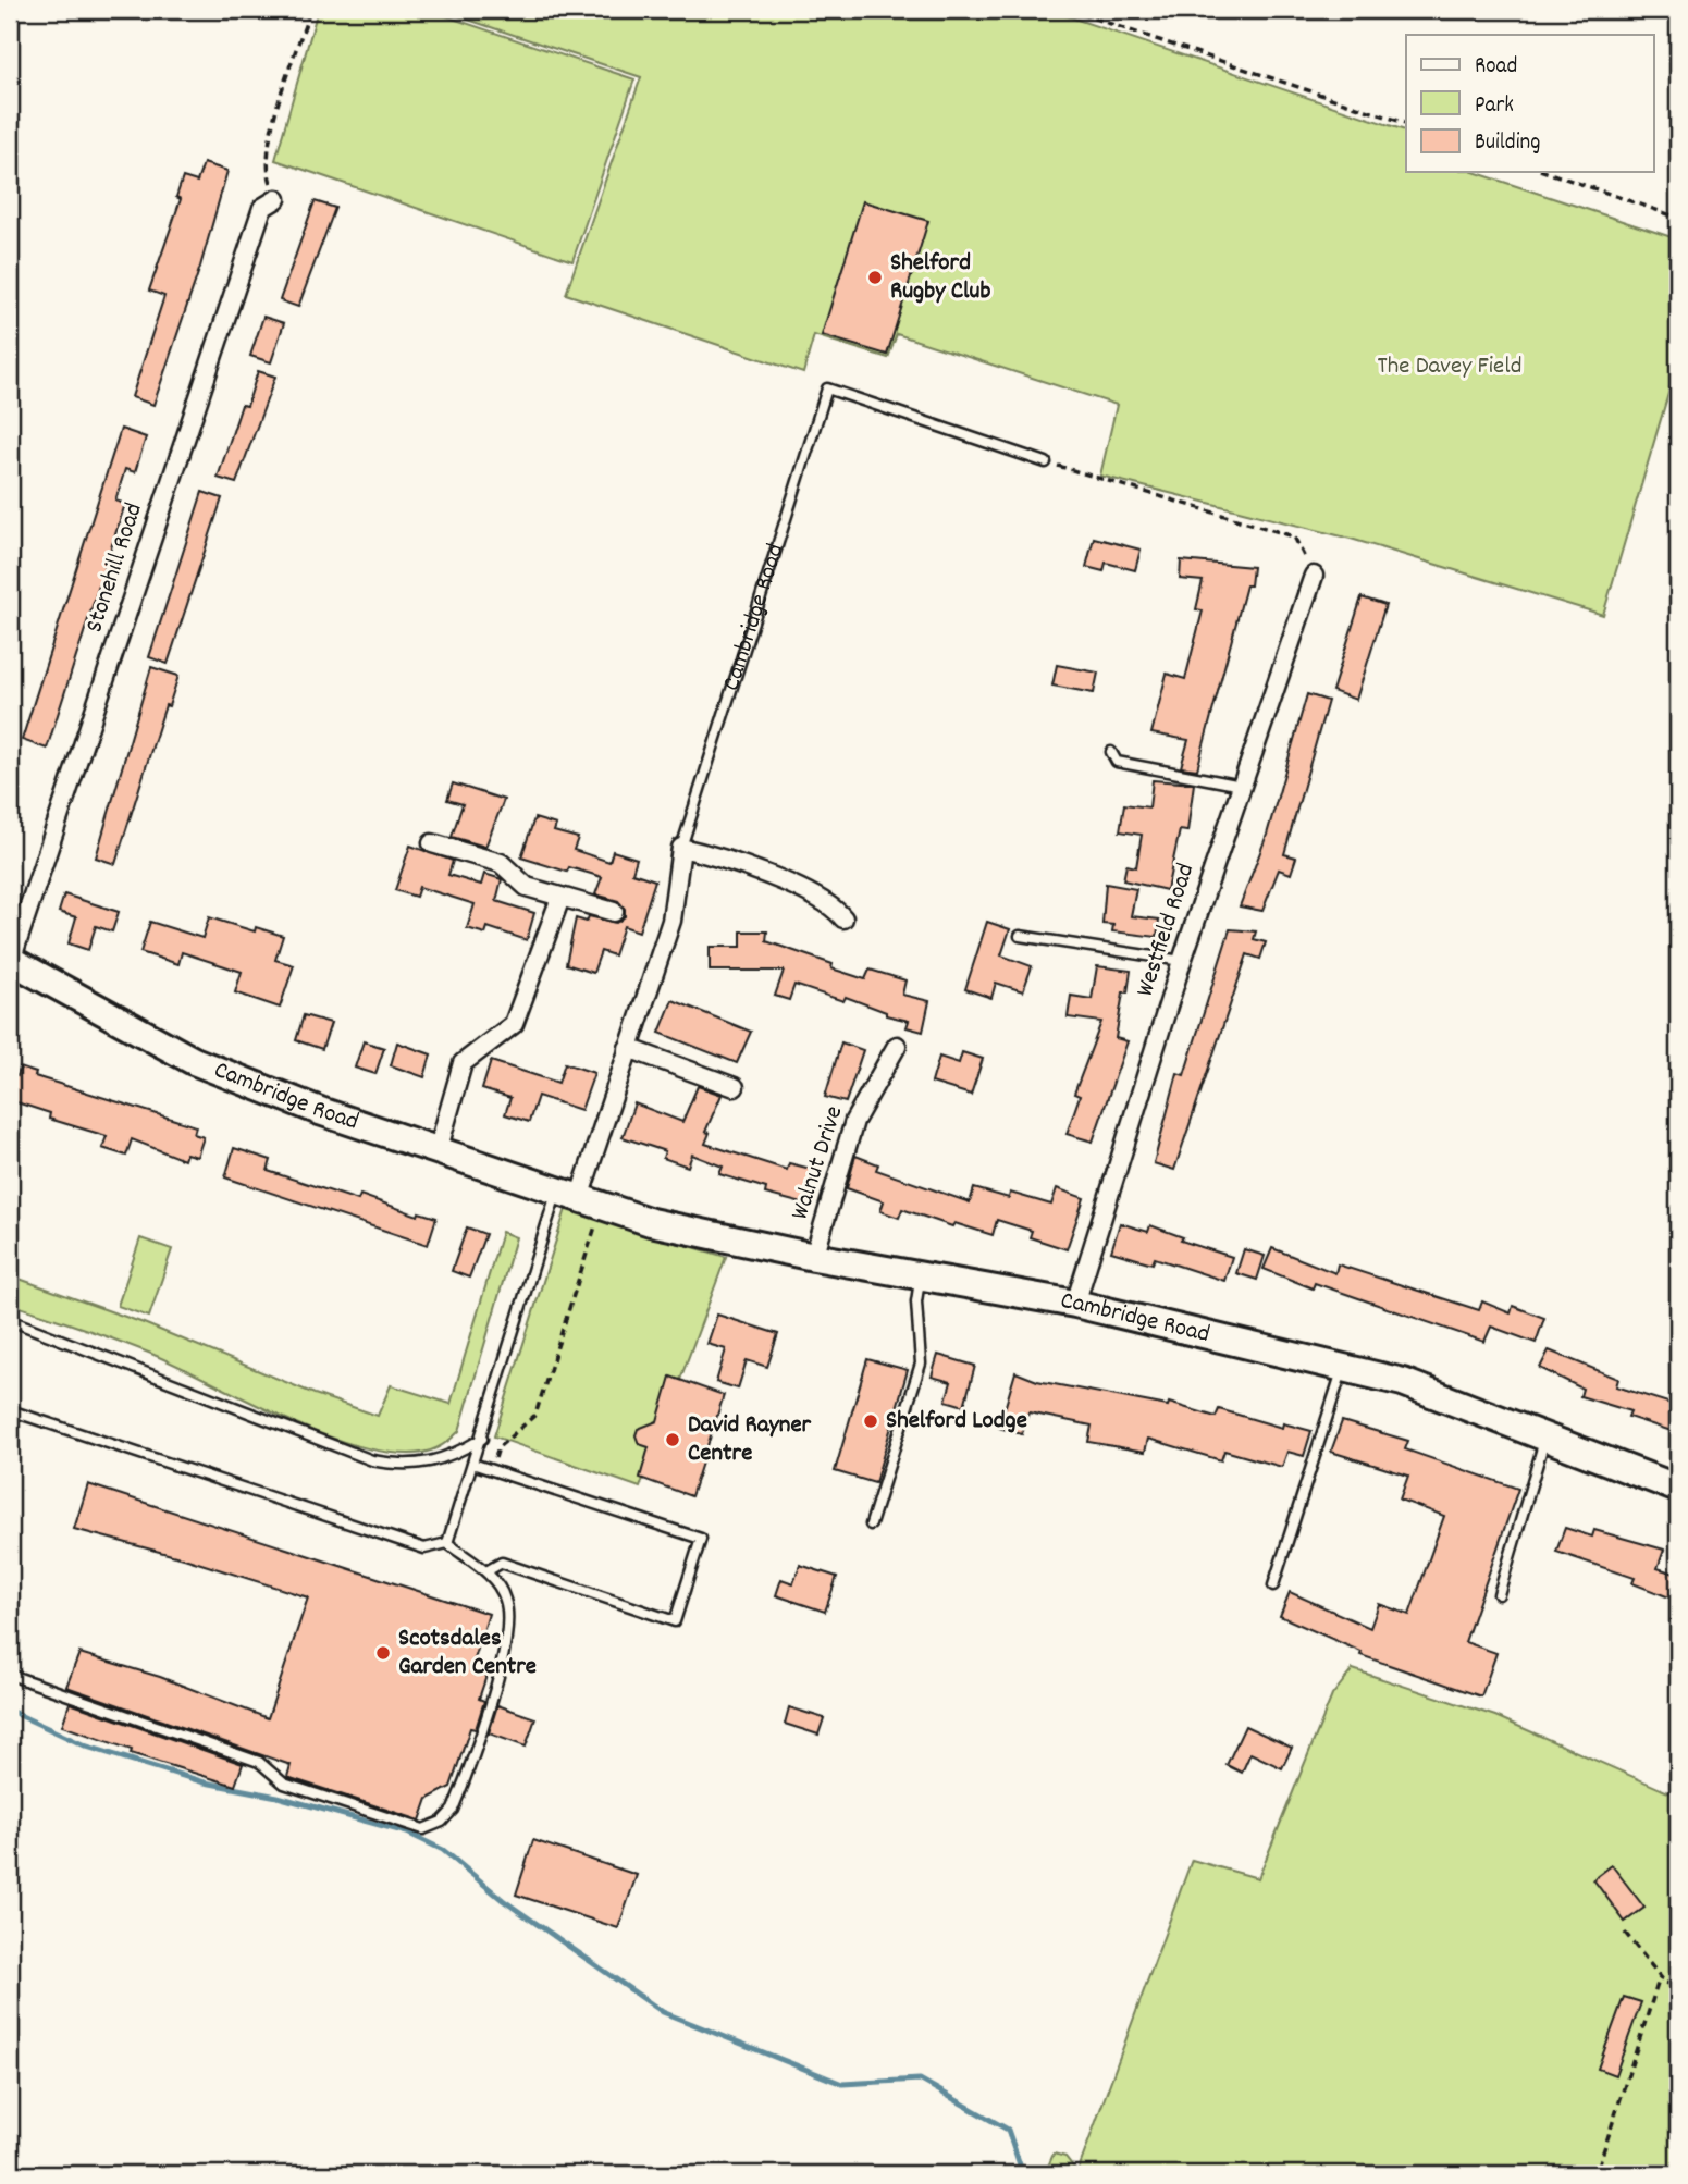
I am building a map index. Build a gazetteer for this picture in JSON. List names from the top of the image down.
{
  "streets": {
    "main road": ["Cambridge Road"],
    "street": ["Stonehill Road", "Westfield Road", "Walnut Drive"]
  },
  "crossings": [
    ["Stonehill Road", "Cambridge Road"],
    ["Cambridge Road", "Westfield Road"],
    ["Cambridge Road", "Walnut Drive"]
  ],
  "parks": ["The Davey Field"],
  "places": [
    "Shelford Rugby Club",
    "Shelford Lodge",
    "David Rayner Centre",
    "Scotsdales Garden Centre"
  ],
  "legend": ["Road", "Park", "Building"]
}
